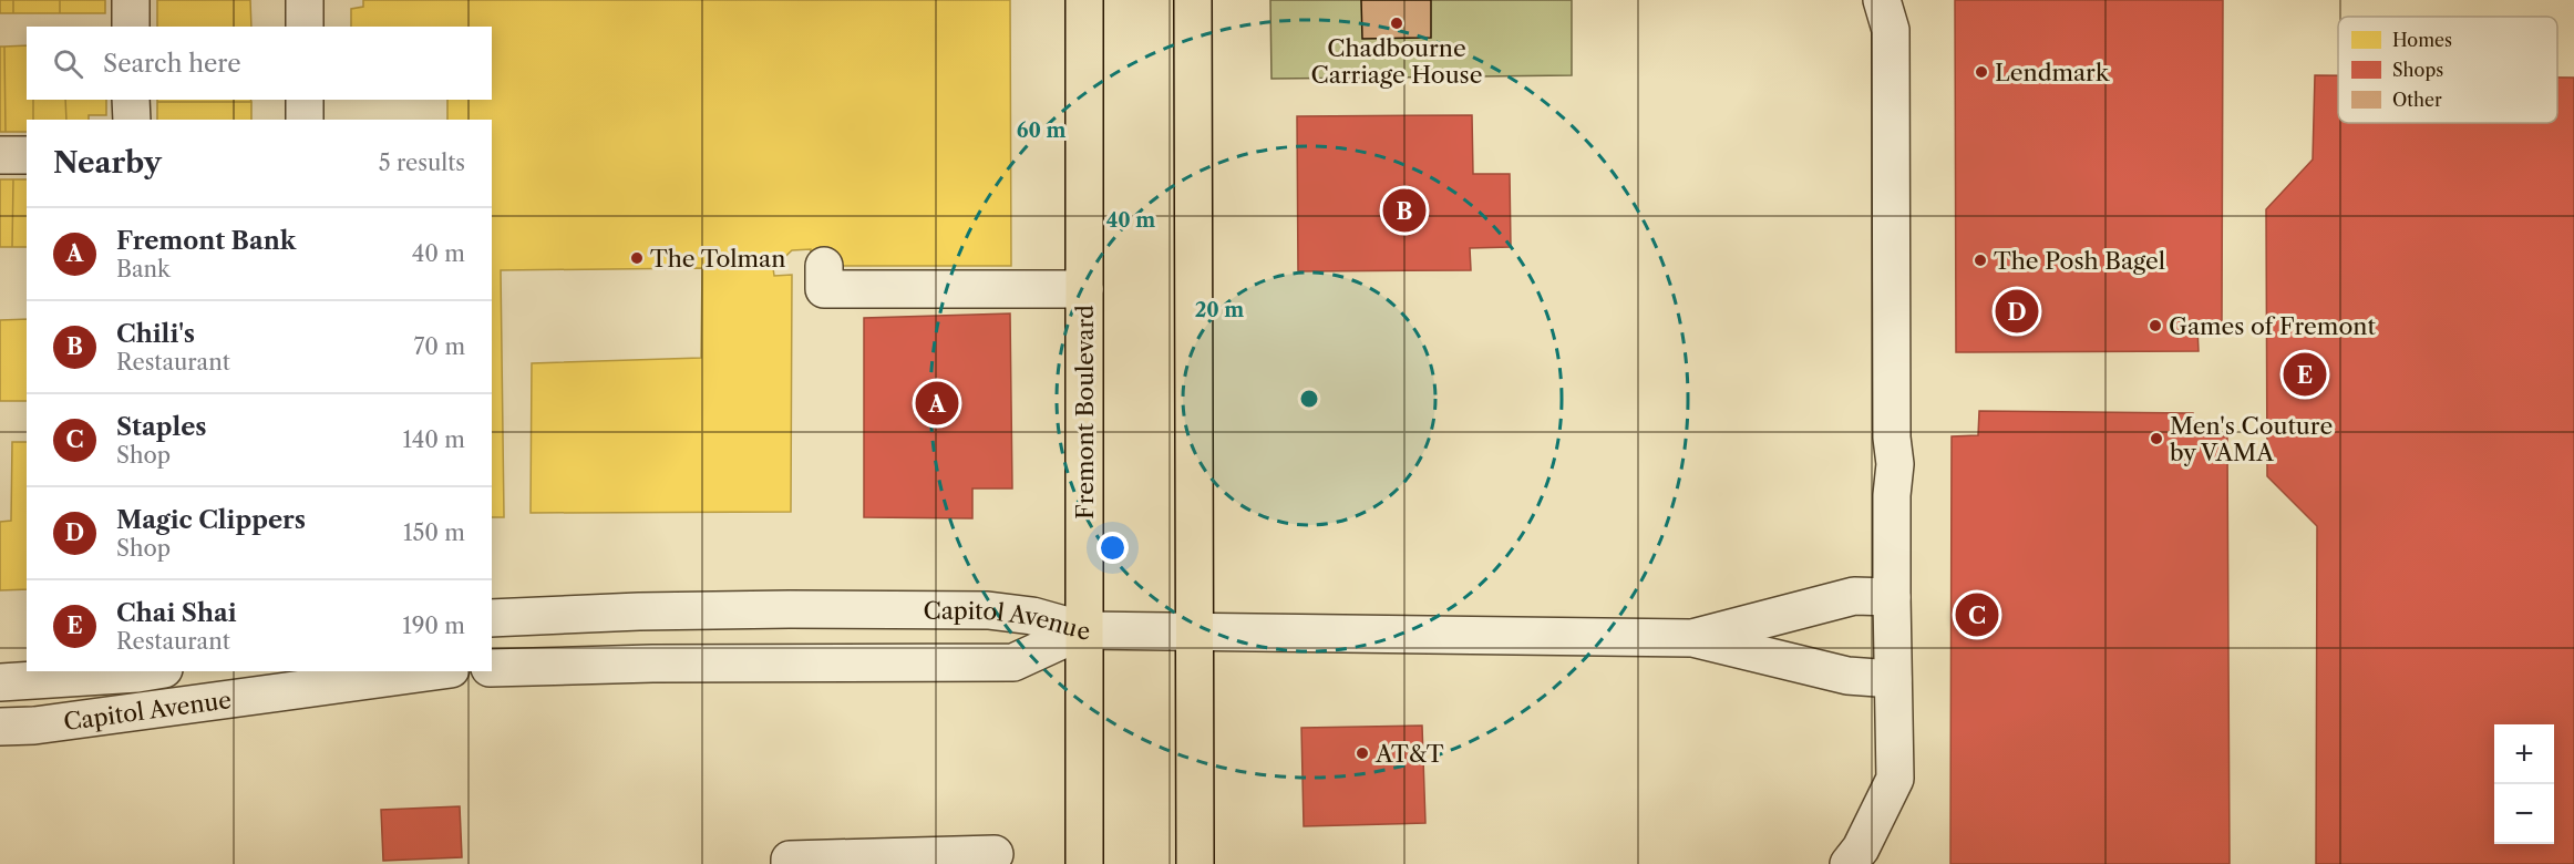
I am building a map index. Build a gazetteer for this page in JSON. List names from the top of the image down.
{
  "streets": {
    "main road": ["Fremont Boulevard"],
    "street": ["Capitol Avenue"]
  },
  "crossings": [
    ["Fremont Boulevard", "Capitol Avenue"]
  ],
  "places": [
    "Chadbourne Carriage House",
    "Lendmark",
    "The Tolman",
    "The Posh Bagel",
    "Games of Fremont",
    "Men's Couture by VAMA",
    "AT&T"
  ],
  "legend": ["Homes", "Shops", "Other"],
  "page": {
    "search": "Search here",
    "heading": ["Nearby", "5 results"],
    "pins": [
      "B",
      "D",
      "E",
      "A",
      "C"
    ],
    "list": [
      {
        "mark": "A",
        "name": "Fremont Bank",
        "note": "Bank",
        "value": "40 m"
      },
      {
        "mark": "B",
        "name": "Chili's",
        "note": "Restaurant",
        "value": "70 m"
      },
      {
        "mark": "C",
        "name": "Staples",
        "note": "Shop",
        "value": "140 m"
      },
      {
        "mark": "D",
        "name": "Magic Clippers",
        "note": "Shop",
        "value": "150 m"
      },
      {
        "mark": "E",
        "name": "Chai Shai",
        "note": "Restaurant",
        "value": "190 m"
      }
    ],
    "map_buttons": ["+", "−"]
  },
  "rings": ["60 m", "40 m", "20 m"]
}
